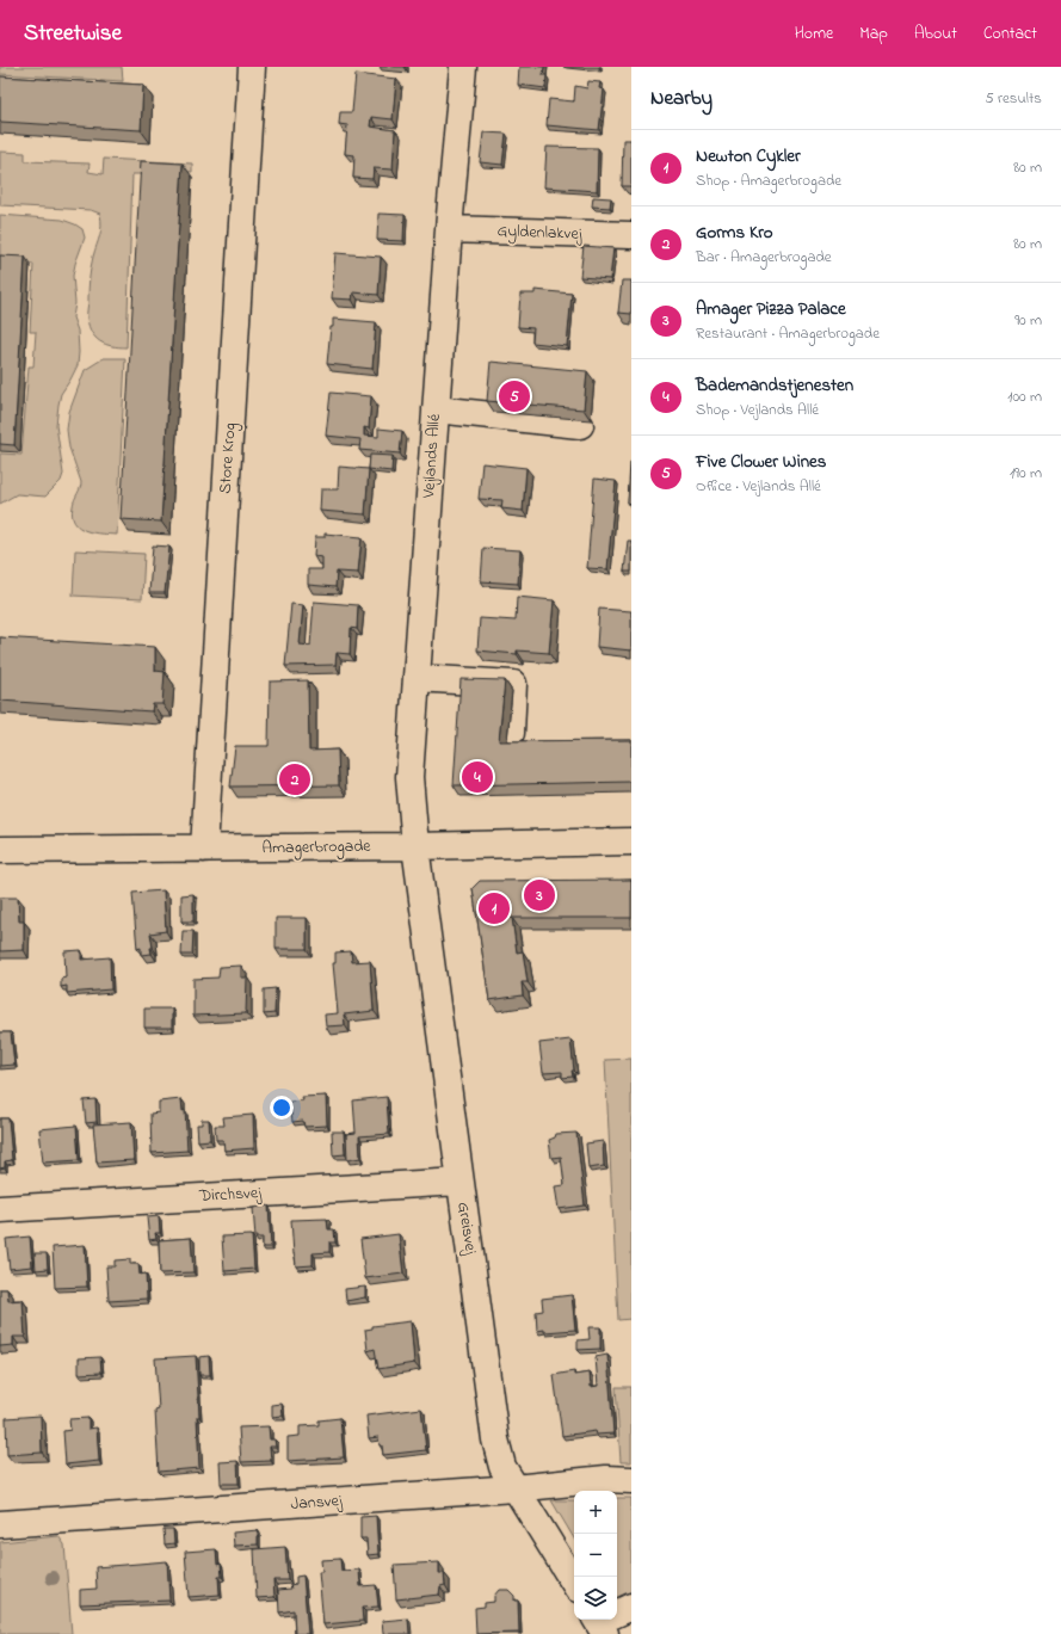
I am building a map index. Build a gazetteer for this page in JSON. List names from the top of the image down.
{
  "streets": {
    "street": [
      "Gyldenlakvej",
      "Vejlands Allé",
      "Store Krog",
      "Amagerbrogade",
      "Dirchsvej",
      "Greisvej",
      "Jansvej"
    ]
  },
  "crossings": [
    ["Gyldenlakvej", "Vejlands Allé"],
    ["Vejlands Allé", "Amagerbrogade"],
    ["Vejlands Allé", "Greisvej"],
    ["Store Krog", "Amagerbrogade"],
    ["Amagerbrogade", "Greisvej"],
    ["Dirchsvej", "Greisvej"],
    ["Greisvej", "Jansvej"]
  ],
  "page": {
    "header": "Streetwise",
    "nav": [
      "Home",
      "Map",
      "About",
      "Contact"
    ],
    "heading": ["Nearby", "5 results"],
    "list": [
      {
        "mark": "1",
        "name": "Newton Cykler",
        "note": "Shop · Amagerbrogade",
        "value": "80 m"
      },
      {
        "mark": "2",
        "name": "Gorms Kro",
        "note": "Bar · Amagerbrogade",
        "value": "80 m"
      },
      {
        "mark": "3",
        "name": "Amager Pizza Palace",
        "note": "Restaurant · Amagerbrogade",
        "value": "90 m"
      },
      {
        "mark": "4",
        "name": "Bademandstjenesten",
        "note": "Shop · Vejlands Allé",
        "value": "100 m"
      },
      {
        "mark": "5",
        "name": "Five Clower Wines",
        "note": "Office · Vejlands Allé",
        "value": "190 m"
      }
    ],
    "pins": [
      "5",
      "4",
      "2",
      "3",
      "1"
    ],
    "map_buttons": ["+", "−"]
  }
}
